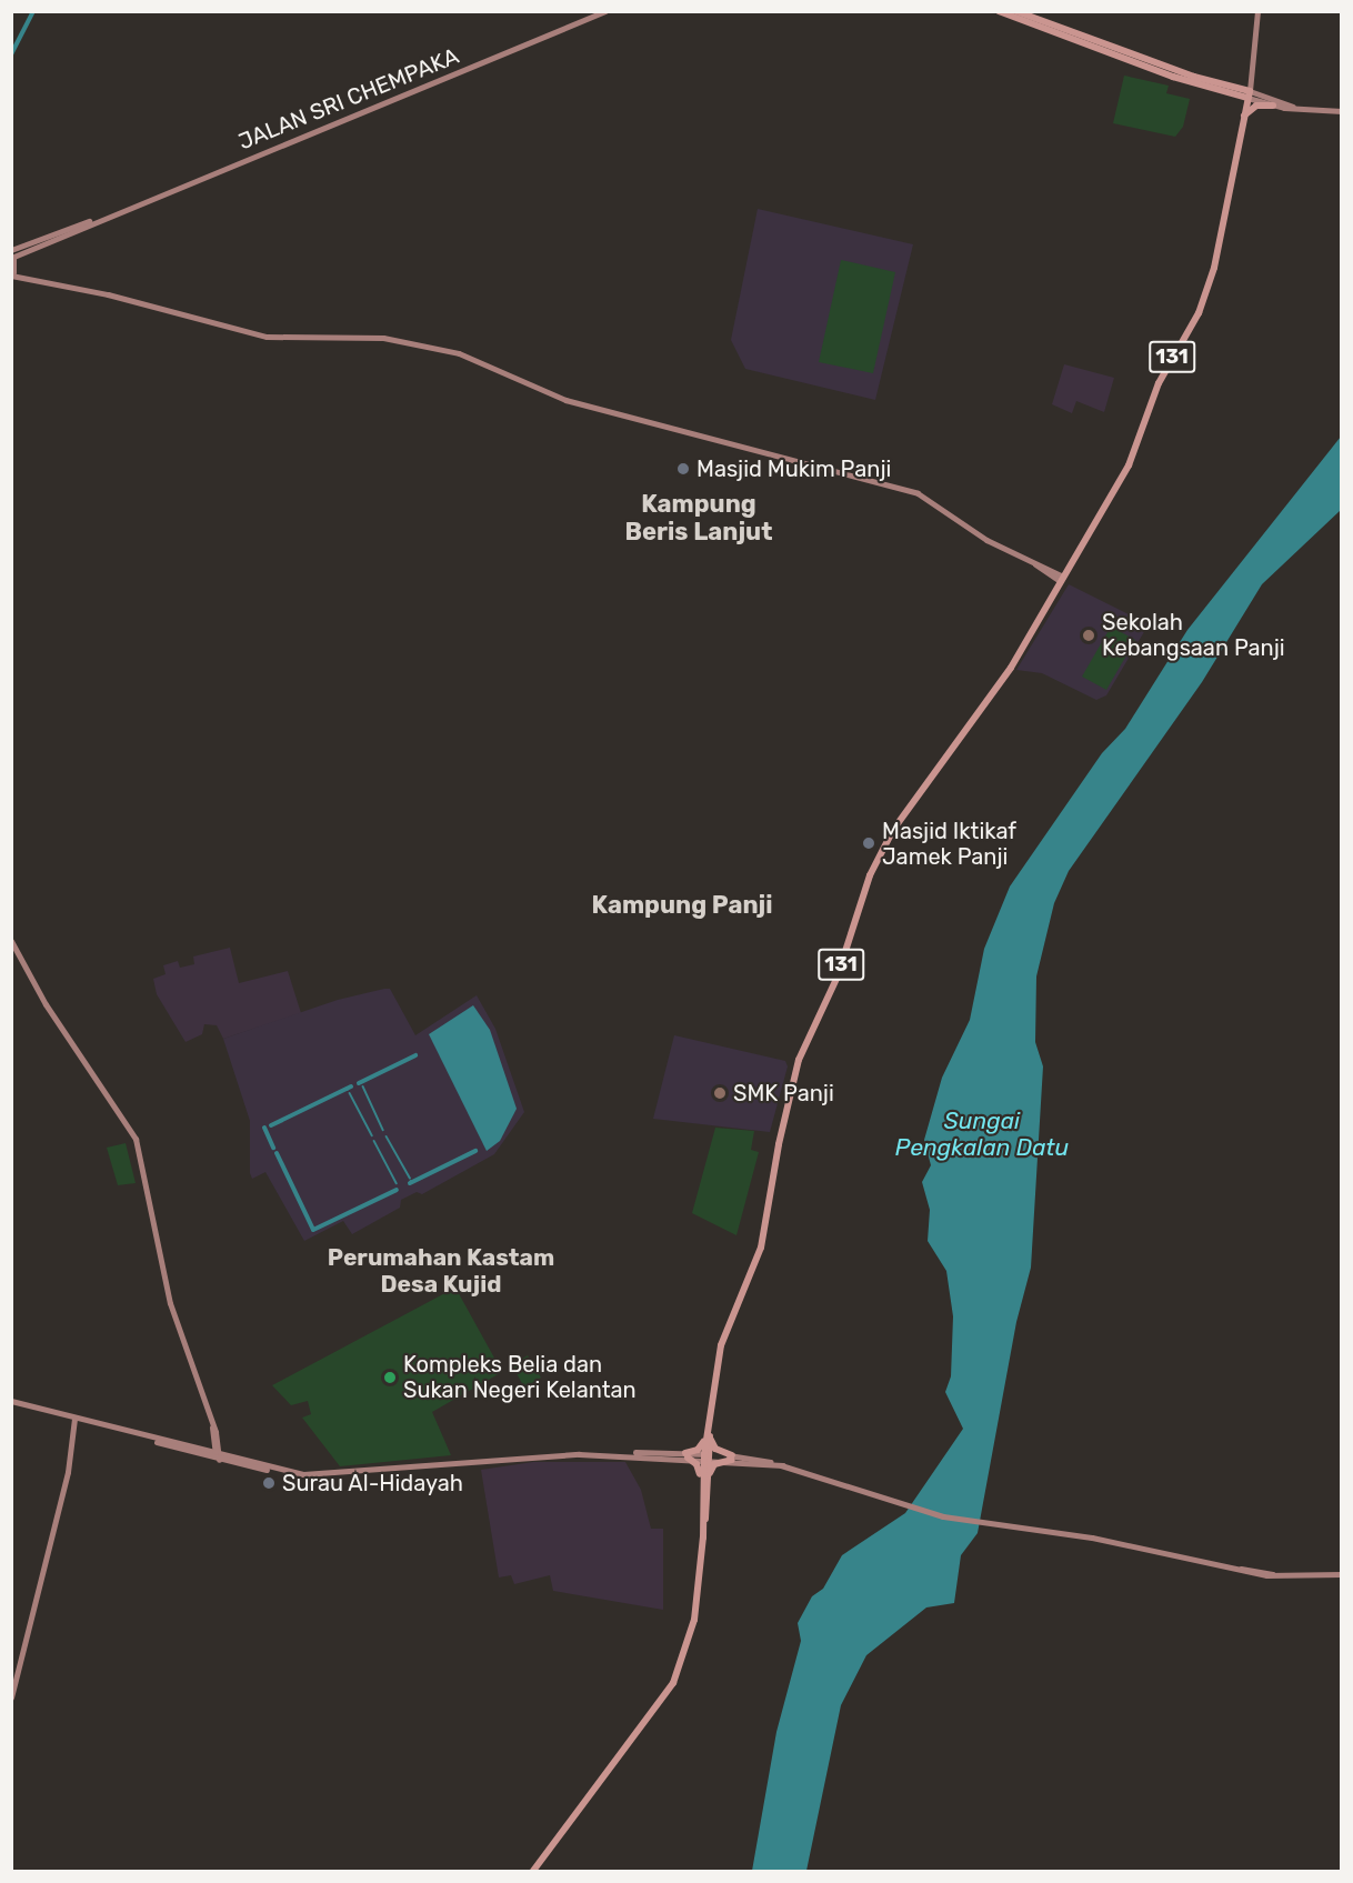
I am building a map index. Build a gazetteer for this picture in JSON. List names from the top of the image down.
{
  "streets": {
    "main road": ["JALAN SRI CHEMPAKA", "131"]
  },
  "districts": ["Kampung Beris Lanjut", "Kampung Panji", "Perumahan Kastam Desa Kujid"],
  "water": ["Sungai Pengkalan Datu"],
  "places": [
    "Masjid Mukim Panji",
    "Sekolah Kebangsaan Panji",
    "Masjid Iktikaf Jamek Panji",
    "SMK Panji",
    "Kompleks Belia dan Sukan Negeri Kelantan",
    "Surau Al-Hidayah"
  ]
}
